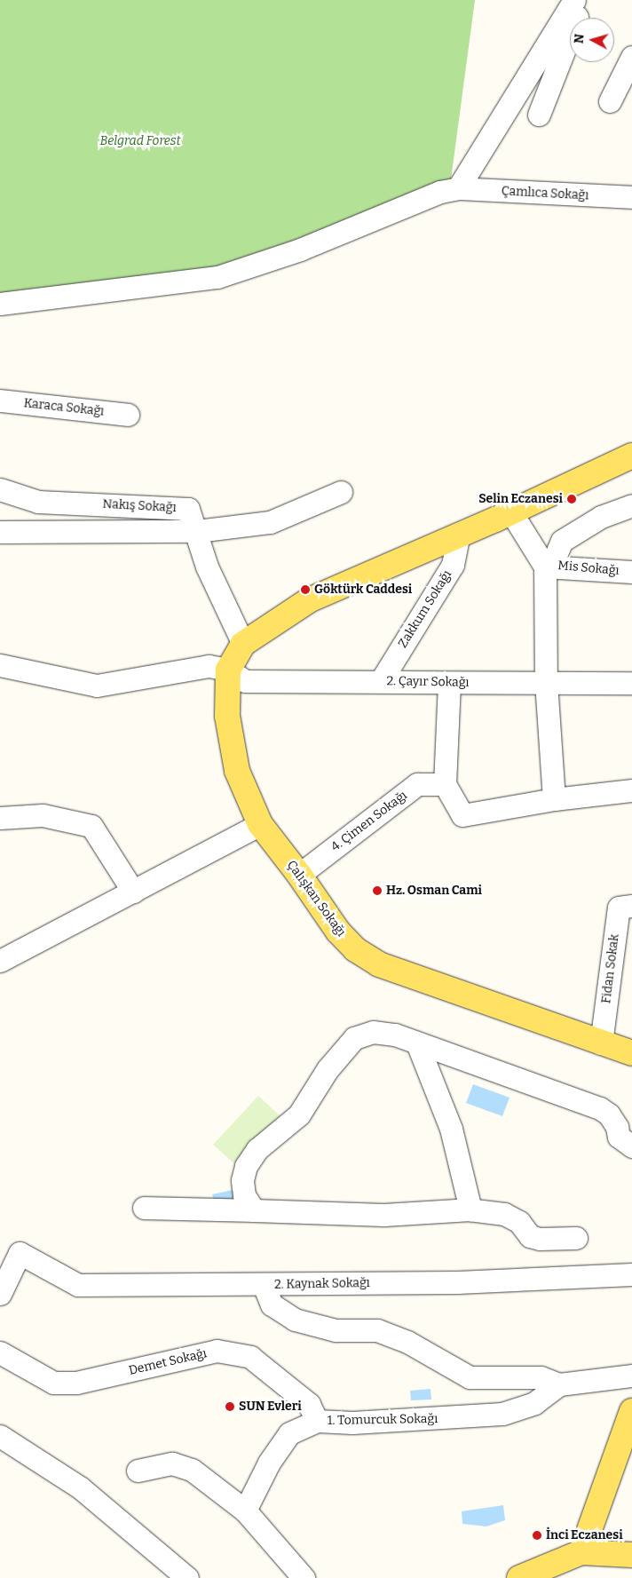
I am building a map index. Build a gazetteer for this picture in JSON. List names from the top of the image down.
{
  "streets": {
    "main road": ["Çalışkan Sokağı"],
    "street": [
      "Çamlıca Sokağı",
      "Karaca Sokağı",
      "Nakış Sokağı",
      "Mis Sokağı",
      "Zakkum Sokağı",
      "2. Çayır Sokağı",
      "4. Çimen Sokağı",
      "Fidan Sokak",
      "2. Kaynak Sokağı",
      "Demet Sokağı",
      "1. Tomurcuk Sokağı"
    ]
  },
  "crossings": [
    ["Zakkum Sokağı", "2. Çayır Sokağı"],
    ["2. Çayır Sokağı", "Çalışkan Sokağı"],
    ["4. Çimen Sokağı", "Çalışkan Sokağı"],
    ["Çalışkan Sokağı", "Fidan Sokak"],
    ["Demet Sokağı", "1. Tomurcuk Sokağı"]
  ],
  "parks": ["Belgrad Forest"],
  "places": [
    "Selin Eczanesi",
    "Göktürk Caddesi",
    "Hz. Osman Cami",
    "SUN Evleri",
    "İnci Eczanesi"
  ],
  "north": "left"
}
